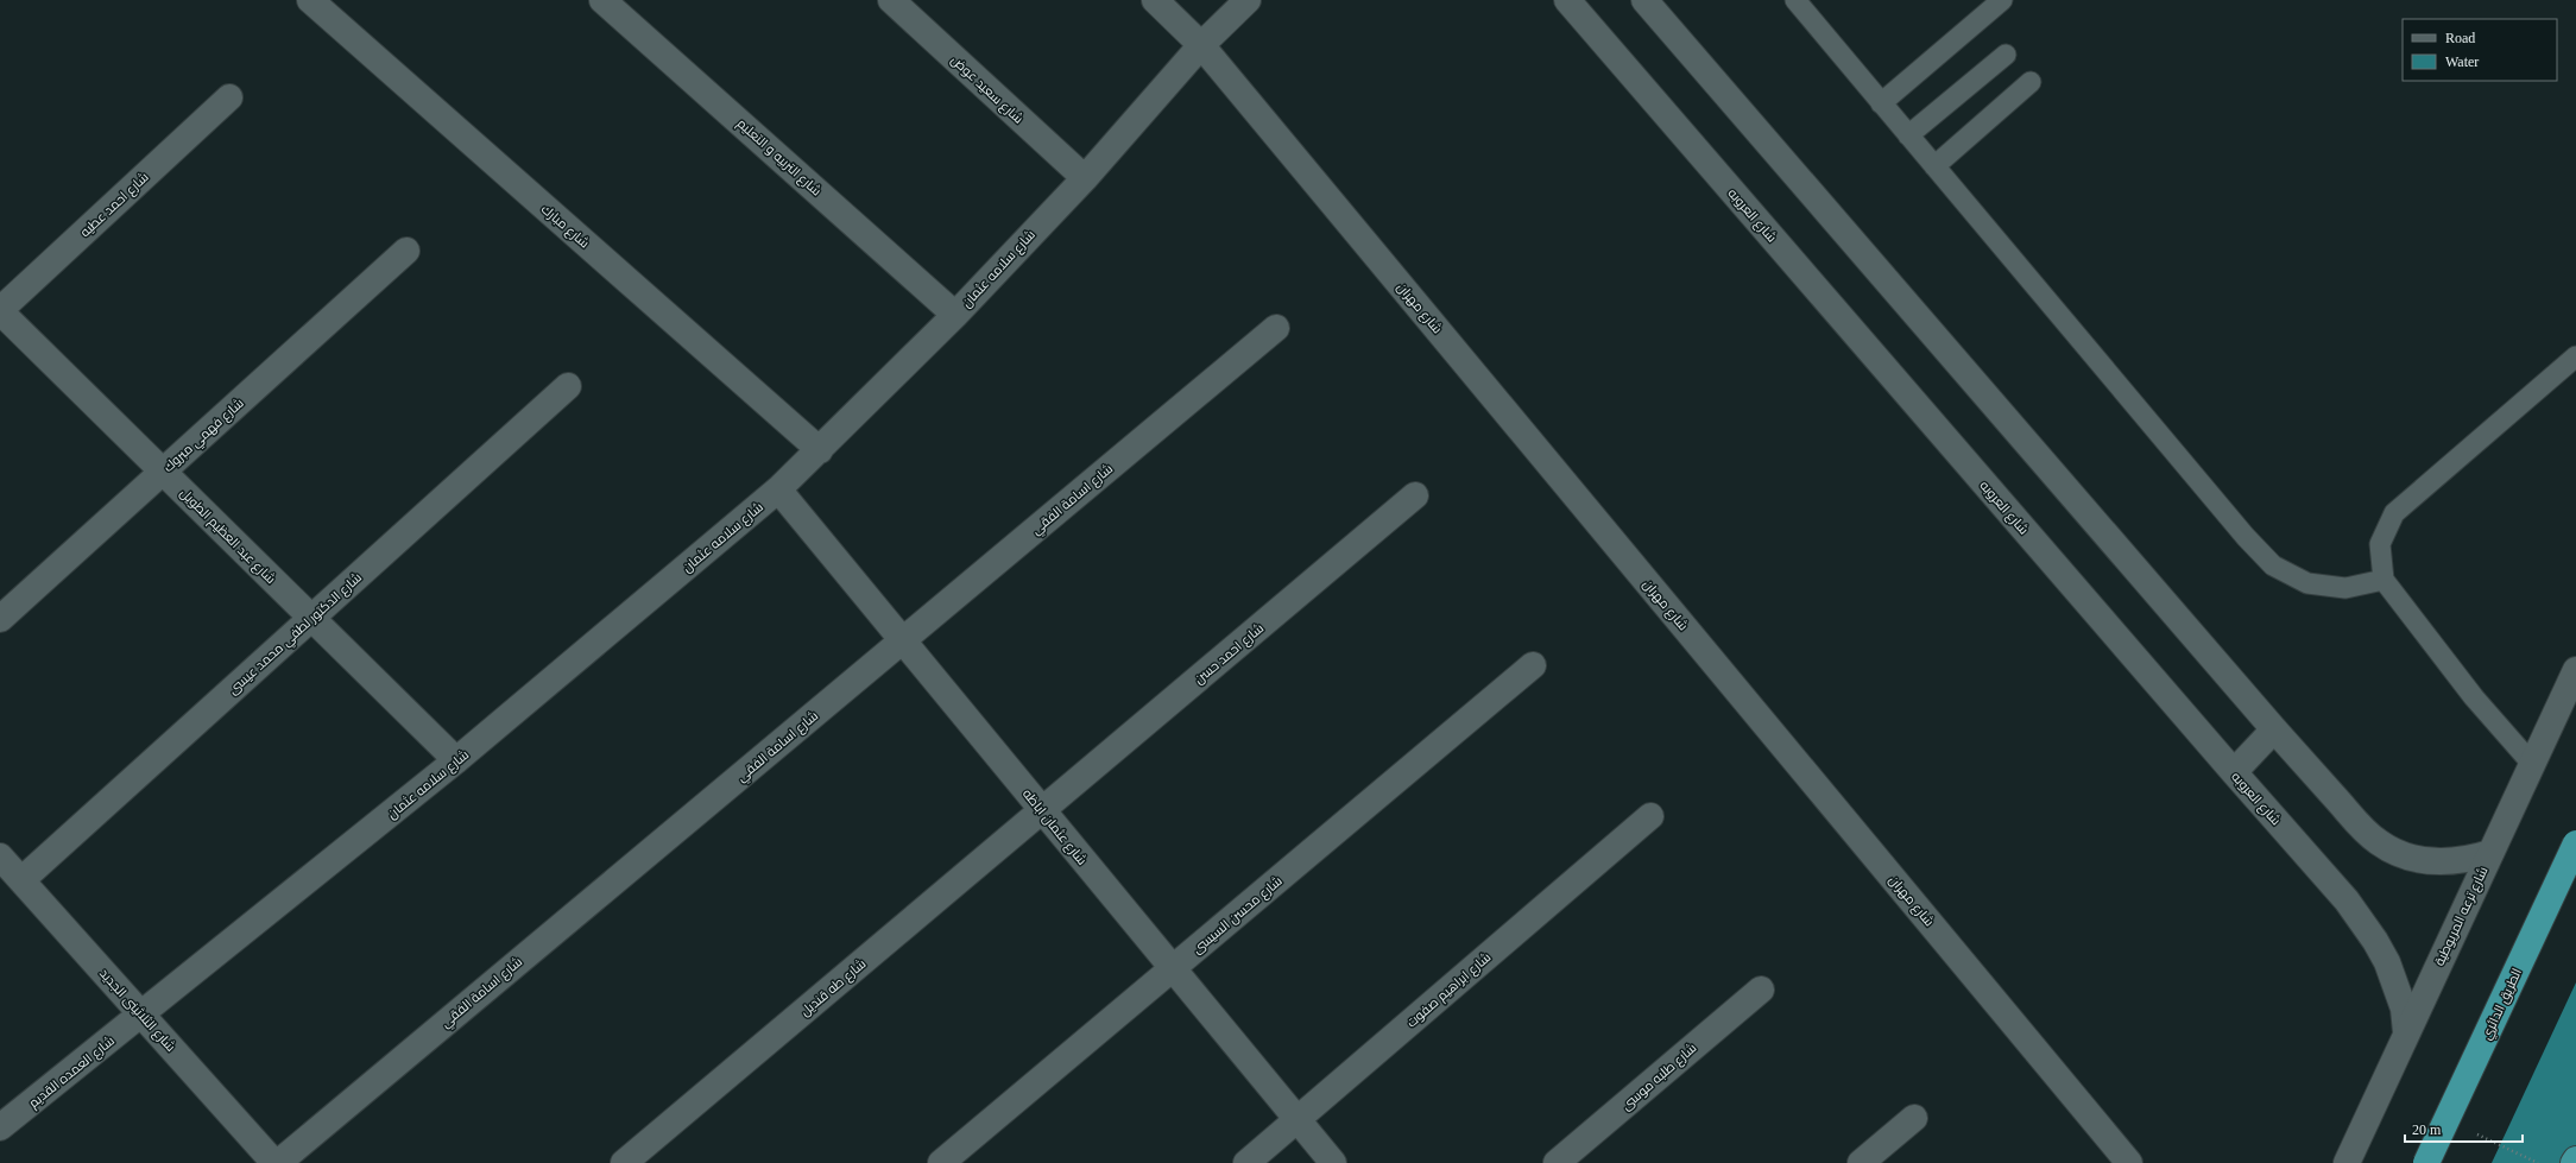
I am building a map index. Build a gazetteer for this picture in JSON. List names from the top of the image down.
{
  "streets": {
    "highway": ["الطريق الدائري"],
    "street": [
      "شارع سعيد عوض",
      "شارع التربيه و التعليم",
      "شارع احمد عطيه",
      "شارع العروبه",
      "شارع مبارك",
      "شارع سلامه عثمان",
      "شارع مهران",
      "شارع فهمي مبروك",
      "شارع اسامة الفقي",
      "شارع عبد العظيم الطويل",
      "شارع الدكتور لطفي محمد عيسى",
      "شارع احمد حسن",
      "شارع عثمان اباظه",
      "شارع محسن السيسى",
      "شارع ترعه المريوطية",
      "شارع طه قنديل",
      "شارع ابراهيم صفوت",
      "شارع الثلاثينى الجديد",
      "شارع العمده القديم",
      "شارع طلبه موسى"
    ]
  },
  "crossings": [
    ["شارع سعيد عوض", "شارع سلامه عثمان"],
    ["شارع التربيه و التعليم", "شارع سلامه عثمان"],
    ["شارع احمد عطيه", "شارع عبد العظيم الطويل"],
    ["شارع العروبه", "شارع ترعه المريوطية"],
    ["شارع مبارك", "شارع سلامه عثمان"],
    ["شارع سلامه عثمان", "شارع مهران"],
    ["شارع سلامه عثمان", "شارع عبد العظيم الطويل"],
    ["شارع سلامه عثمان", "شارع عثمان اباظه"],
    ["شارع سلامه عثمان", "شارع الثلاثينى الجديد"],
    ["شارع سلامه عثمان", "شارع العمده القديم"],
    ["شارع فهمي مبروك", "شارع عبد العظيم الطويل"],
    ["شارع اسامة الفقي", "شارع عثمان اباظه"],
    ["شارع اسامة الفقي", "شارع الثلاثينى الجديد"],
    ["شارع عبد العظيم الطويل", "شارع الدكتور لطفي محمد عيسى"],
    ["شارع الدكتور لطفي محمد عيسى", "شارع الثلاثينى الجديد"],
    ["شارع احمد حسن", "شارع عثمان اباظه"],
    ["شارع احمد حسن", "شارع طه قنديل"],
    ["شارع عثمان اباظه", "شارع محسن السيسى"],
    ["شارع عثمان اباظه", "شارع طه قنديل"],
    ["شارع عثمان اباظه", "شارع ابراهيم صفوت"],
    ["شارع الثلاثينى الجديد", "شارع العمده القديم"]
  ],
  "legend": ["Road", "Water"],
  "scale_bar": "20 m"
}
